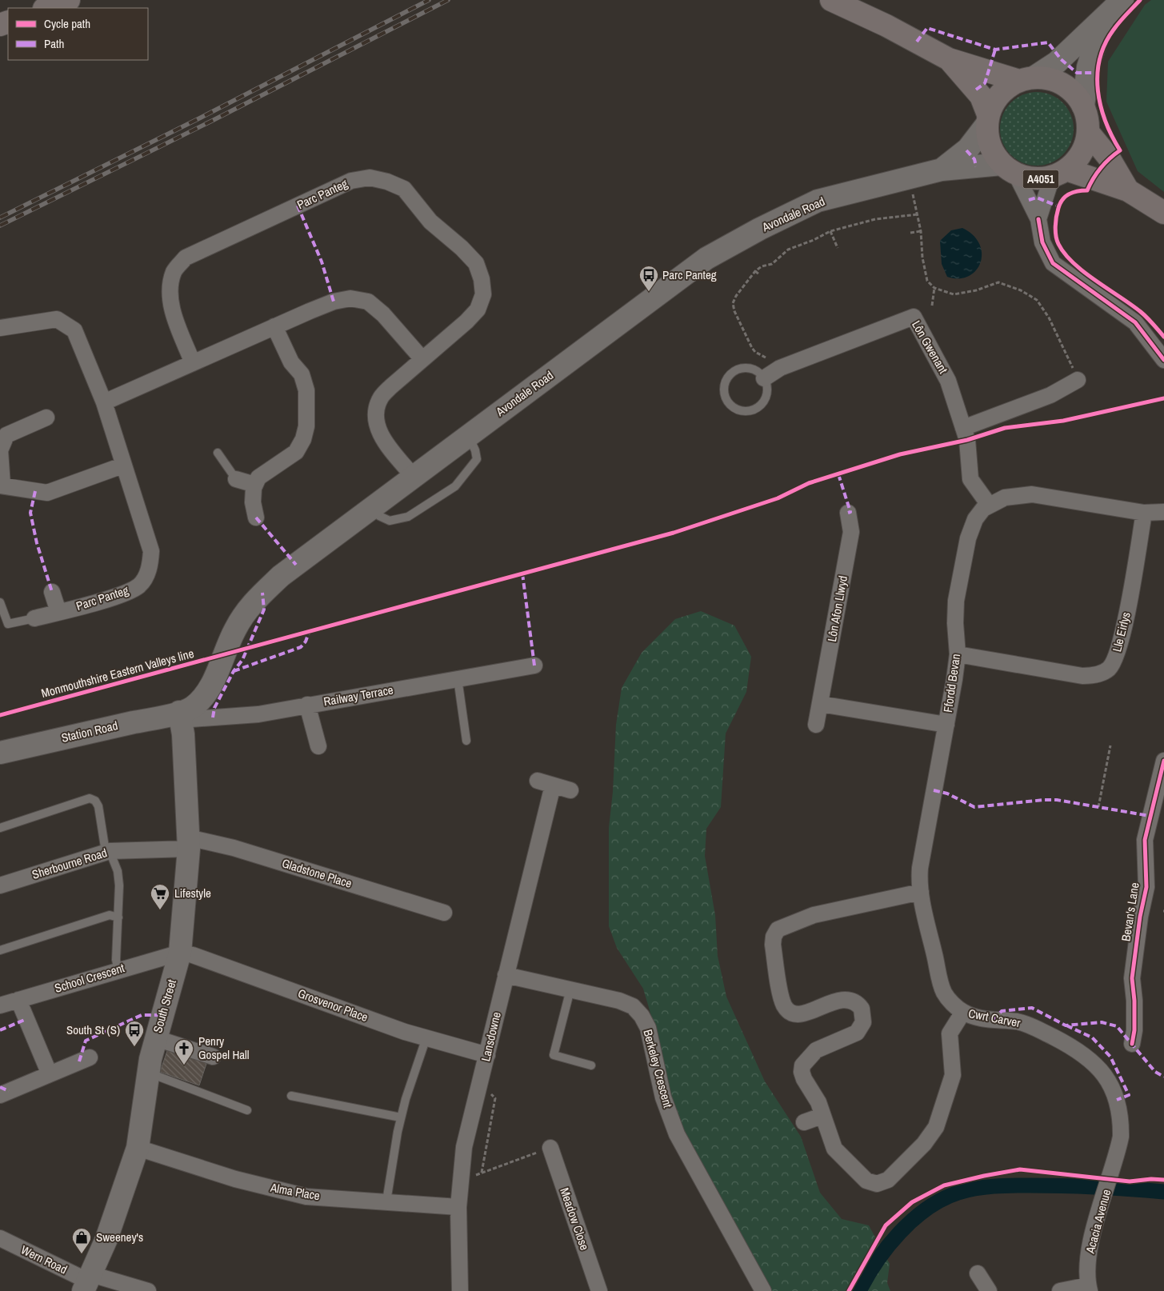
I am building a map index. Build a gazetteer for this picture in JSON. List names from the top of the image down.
{
  "streets": {
    "main road": ["A4051"],
    "street": [
      "Parc Panteg",
      "Avondale Road",
      "Lôn Gwenant",
      "Lôn Afon Llwyd",
      "Lle Eirlys",
      "Ffordd Bevan",
      "Railway Terrace",
      "Station Road",
      "Sherbourne Road",
      "Gladstone Place",
      "Bevan's Lane",
      "School Crescent",
      "Grosvenor Place",
      "South Street",
      "Cwrt Carver",
      "Lansdowne",
      "Berkeley Crescent",
      "Alma Place",
      "Meadow Close",
      "Acacia Avenue",
      "Wern Road"
    ],
    "cycle path": ["Monmouthshire Eastern Valleys line"]
  },
  "crossings": [
    ["A4051", "Avondale Road"],
    ["Parc Panteg", "Avondale Road"],
    ["Avondale Road", "Railway Terrace"],
    ["Avondale Road", "Station Road"],
    ["Avondale Road", "South Street"],
    ["Lôn Gwenant", "Ffordd Bevan"],
    ["Lle Eirlys", "Ffordd Bevan"],
    ["Ffordd Bevan", "Cwrt Carver"],
    ["Railway Terrace", "Station Road"],
    ["Railway Terrace", "South Street"],
    ["Station Road", "South Street"],
    ["Sherbourne Road", "Gladstone Place"],
    ["Sherbourne Road", "South Street"],
    ["Gladstone Place", "South Street"],
    ["School Crescent", "Grosvenor Place"],
    ["School Crescent", "South Street"],
    ["Grosvenor Place", "South Street"],
    ["Grosvenor Place", "Lansdowne"],
    ["South Street", "Alma Place"],
    ["South Street", "Wern Road"],
    ["Cwrt Carver", "Acacia Avenue"],
    ["Lansdowne", "Berkeley Crescent"],
    ["Lansdowne", "Alma Place"]
  ],
  "places": {
    "bus stop": ["Parc Panteg", "South St (S)"],
    "supermarket": ["Lifestyle"],
    "church": ["Penry Gospel Hall"],
    "shop": ["Sweeney's"]
  },
  "legend": ["Cycle path", "Path"]
}
